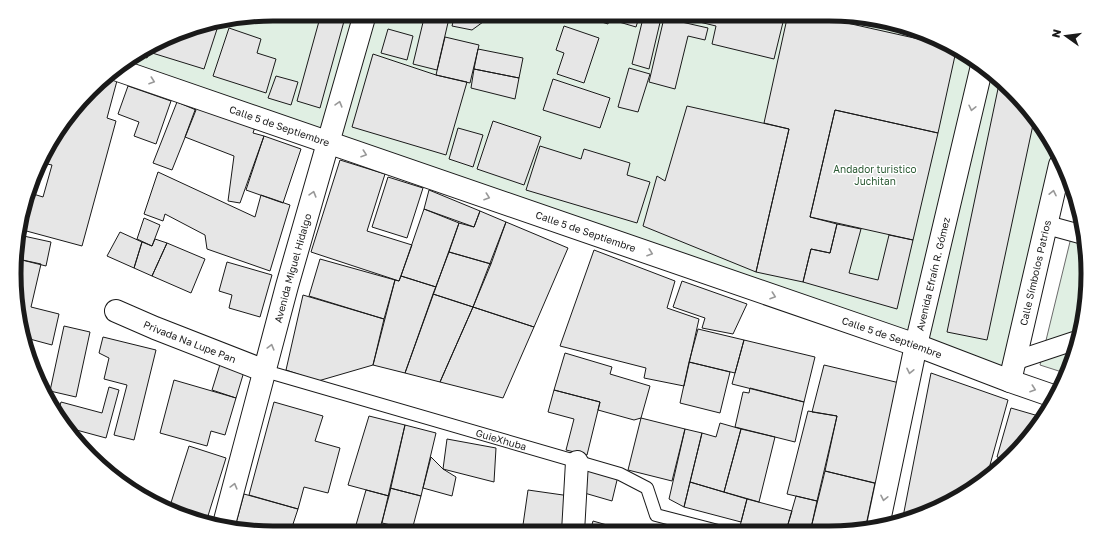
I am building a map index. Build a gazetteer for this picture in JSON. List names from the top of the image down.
{
  "streets": {
    "street": [
      "Calle 5 de Septiembre",
      "Avenida Miguel Hidalgo",
      "Calle Símbolos Patrios",
      "Avenida Efraín R. Gómez",
      "Privada Na Lupe Pan"
    ],
    "lane": ["GuieXhuba"]
  },
  "crossings": [
    ["Calle 5 de Septiembre", "Avenida Miguel Hidalgo"],
    ["Calle 5 de Septiembre", "Calle Símbolos Patrios"],
    ["Calle 5 de Septiembre", "Avenida Efraín R. Gómez"],
    ["Avenida Miguel Hidalgo", "Privada Na Lupe Pan"],
    ["Avenida Miguel Hidalgo", "GuieXhuba"],
    ["Privada Na Lupe Pan", "GuieXhuba"]
  ],
  "one_way": ["Calle 5 de Septiembre", "Avenida Miguel Hidalgo", "Avenida Efraín R. Gómez"],
  "parks": ["Andador turistico Juchitan"],
  "north": "left"
}
